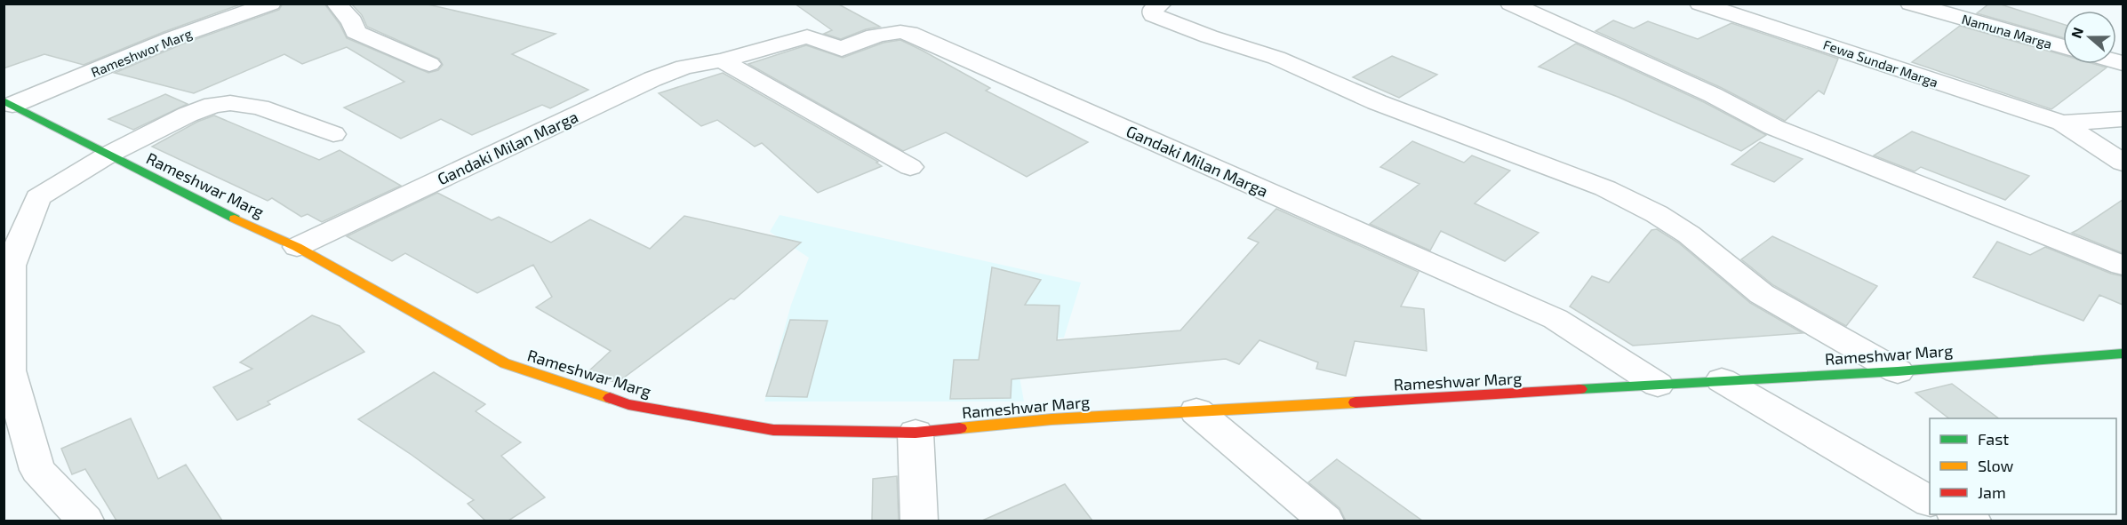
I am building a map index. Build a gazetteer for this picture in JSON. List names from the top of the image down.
{
  "streets": {
    "street": [
      "Namuna Marga",
      "Rameshwor Marg",
      "Fewa Sundar Marga",
      "Gandaki Milan Marga",
      "Rameshwar Marg"
    ]
  },
  "crossings": [
    ["Rameshwor Marg", "Rameshwar Marg"],
    ["Gandaki Milan Marga", "Rameshwar Marg"]
  ],
  "legend": ["Fast", "Slow", "Jam"],
  "north": "left"
}
